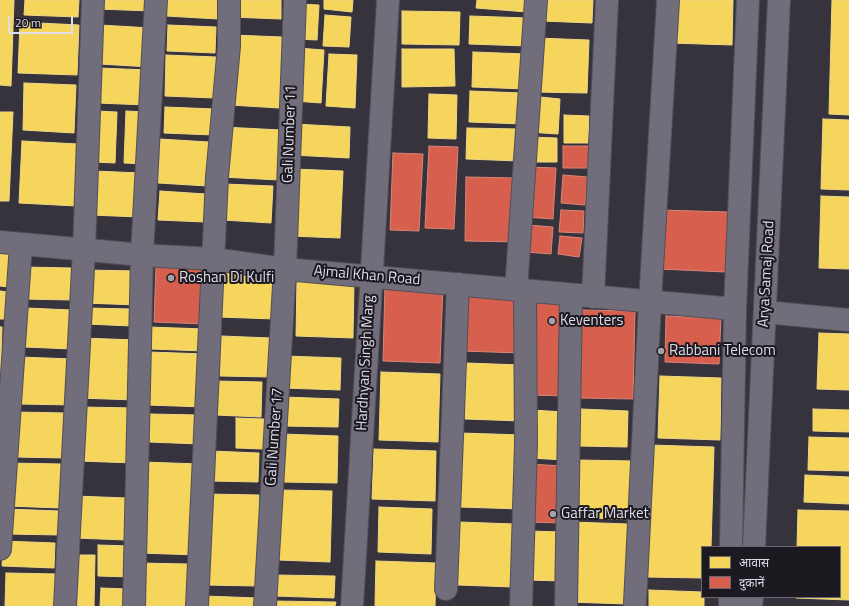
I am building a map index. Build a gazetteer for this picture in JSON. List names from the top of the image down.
{
  "streets": {
    "street": [
      "Gali Number 11",
      "Arya Samaj Road",
      "Ajmal Khan Road",
      "Hardhyan Singh Marg",
      "Gali Number 17"
    ]
  },
  "crossings": [
    ["Gali Number 11", "Ajmal Khan Road"],
    ["Gali Number 11", "Gali Number 17"],
    ["Ajmal Khan Road", "Hardhyan Singh Marg"],
    ["Ajmal Khan Road", "Gali Number 17"]
  ],
  "places": [
    "Roshan Di Kulfi",
    "Keventers",
    "Rabbani Telecom",
    "Gaffar Market"
  ],
  "legend": ["आवास", "दुकानें"],
  "scale_bar": "20 m"
}
